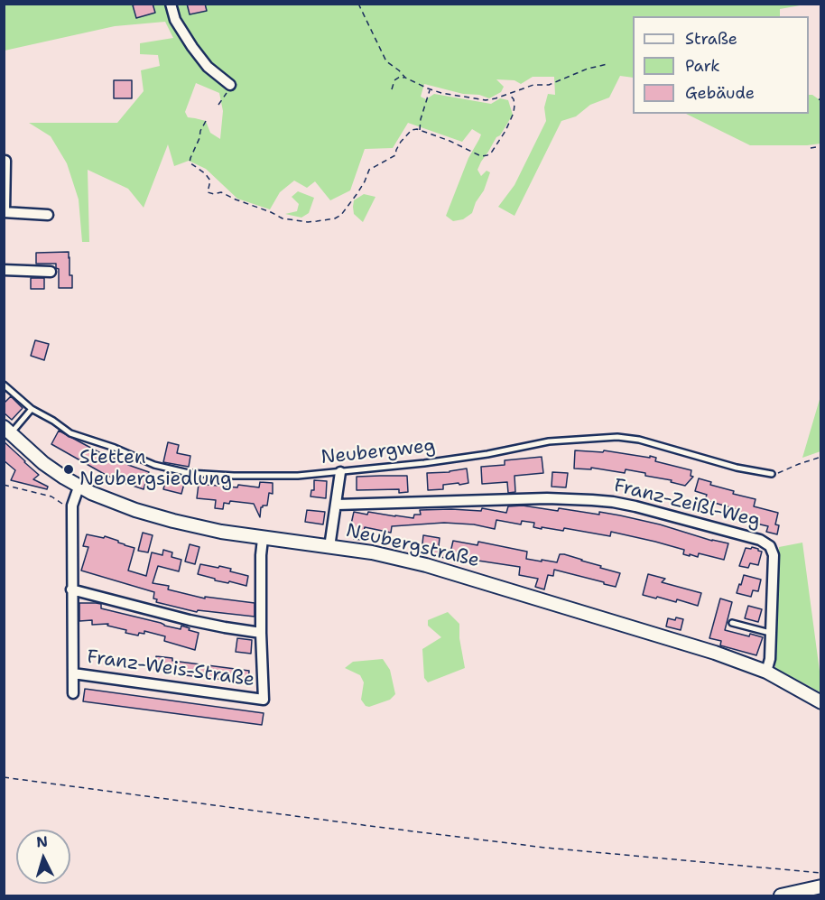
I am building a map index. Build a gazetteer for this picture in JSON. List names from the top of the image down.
{
  "streets": {
    "street": ["Franz-Zeißl-Weg", "Neubergstraße", "Franz-Weis-Straße"],
    "lane": ["Neubergweg"]
  },
  "crossings": [
    ["Franz-Zeißl-Weg", "Neubergstraße"]
  ],
  "places": ["Stetten Neubergsiedlung"],
  "legend": ["Straße", "Park", "Gebäude"],
  "north": "top"
}
